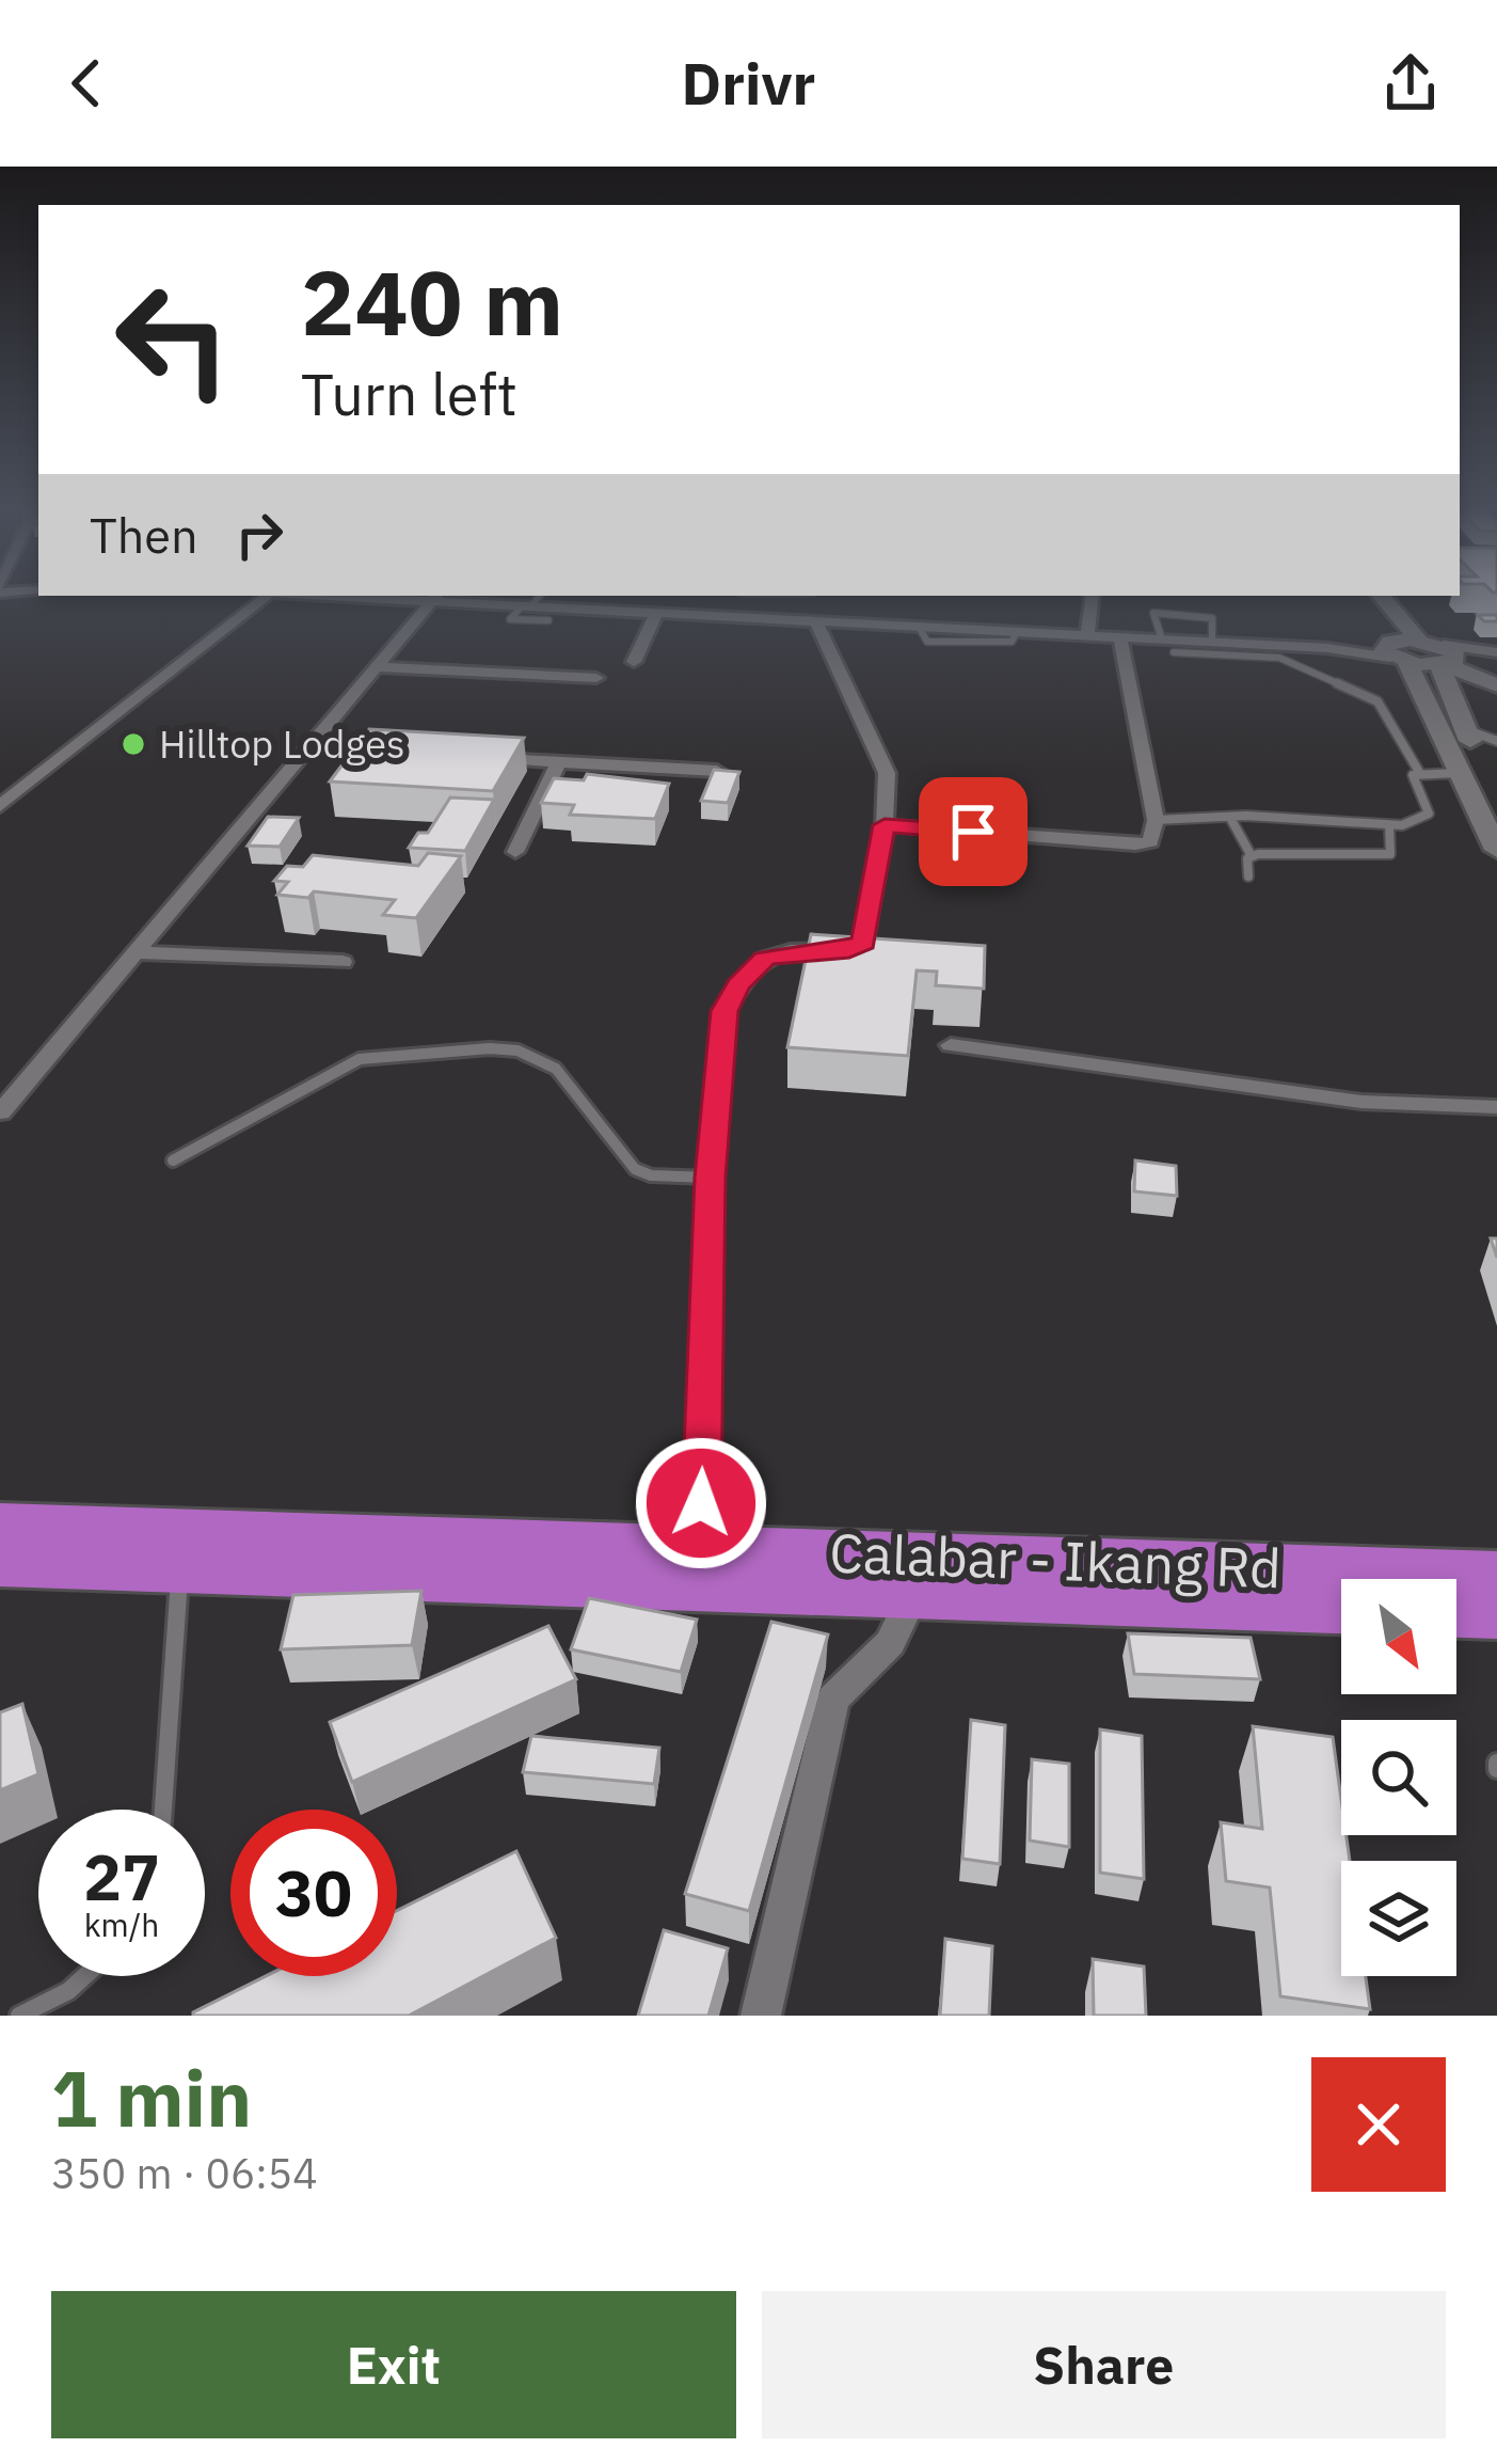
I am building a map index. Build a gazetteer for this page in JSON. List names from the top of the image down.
{
  "streets": {
    "highway": ["Calabar - Ikang Rd"]
  },
  "places": ["Hilltop Lodges"],
  "north": "bottom right",
  "page": {
    "header": "Drivr",
    "turn": ["240 m", "Turn left"],
    "then": "Then",
    "speed": "27 km/h",
    "limit": "30",
    "heading": ["1 min", "350 m · 06:54"],
    "buttons": ["Exit", "Share"]
  }
}
